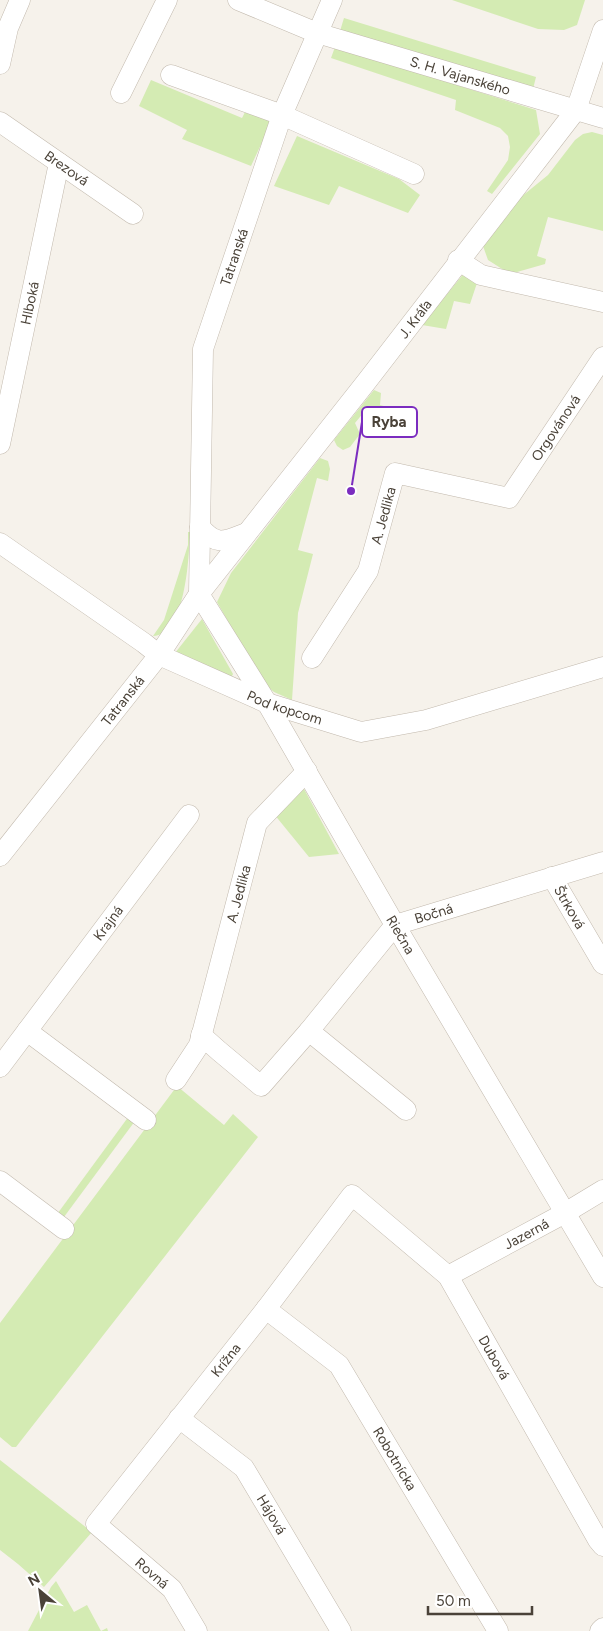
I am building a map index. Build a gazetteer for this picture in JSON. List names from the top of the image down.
{
  "streets": {
    "street": [
      "S. H. Vajanského",
      "Brezová",
      "Tatranská",
      "Hlboká",
      "J. Kráľa",
      "Orgovánová",
      "A. Jedlika",
      "Pod kopcom",
      "Štrková",
      "Bočná",
      "Krajná",
      "Riečna",
      "Jazerná",
      "Dubová",
      "Krížna",
      "Robotnícka",
      "Hájová",
      "Rovná"
    ]
  },
  "crossings": [
    ["S. H. Vajanského", "Tatranská"],
    ["S. H. Vajanského", "J. Kráľa"],
    ["Brezová", "Hlboká"],
    ["Tatranská", "J. Kráľa"],
    ["Tatranská", "Pod kopcom"],
    ["Tatranská", "Riečna"],
    ["J. Kráľa", "Riečna"],
    ["Orgovánová", "A. Jedlika"],
    ["A. Jedlika", "Riečna"],
    ["Pod kopcom", "Riečna"],
    ["Štrková", "Bočná"],
    ["Bočná", "Riečna"],
    ["Riečna", "Jazerná"],
    ["Jazerná", "Dubová"],
    ["Dubová", "Krížna"],
    ["Krížna", "Robotnícka"],
    ["Krížna", "Hájová"],
    ["Krížna", "Rovná"]
  ],
  "places": ["Ryba"],
  "scale_bar": "50 m",
  "north": "top left"
}
